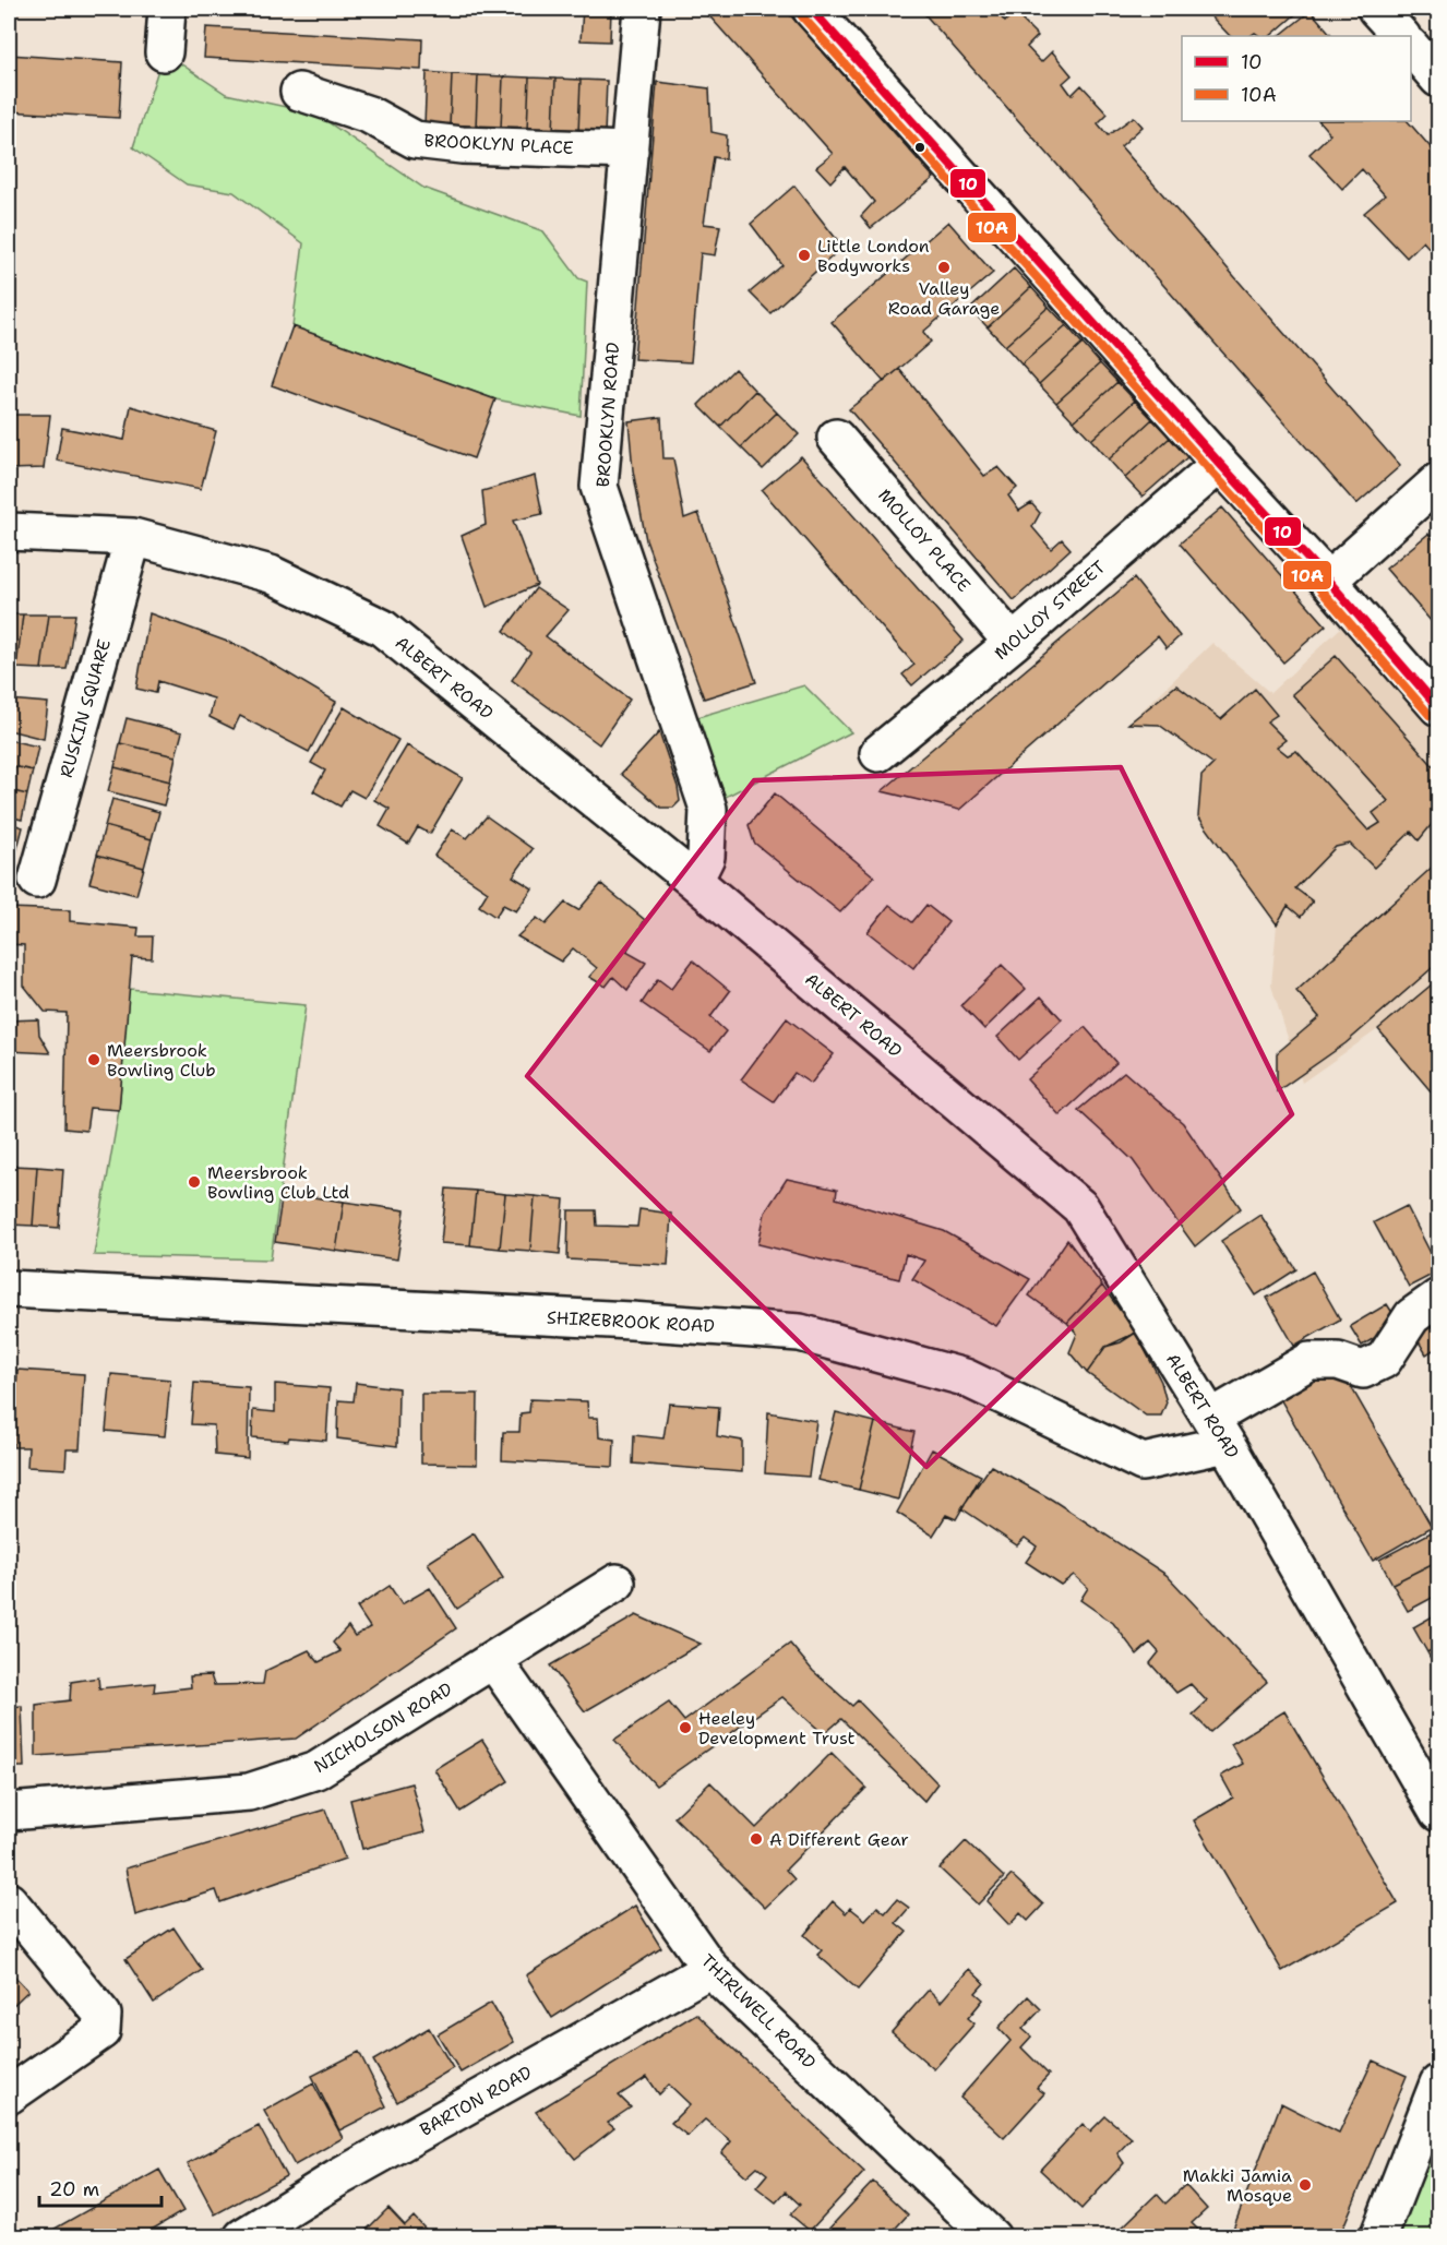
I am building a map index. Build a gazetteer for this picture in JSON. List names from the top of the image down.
{
  "streets": {
    "street": [
      "BROOKLYN PLACE",
      "BROOKLYN ROAD",
      "MOLLOY PLACE",
      "MOLLOY STREET",
      "ALBERT ROAD",
      "RUSKIN SQUARE",
      "SHIREBROOK ROAD",
      "NICHOLSON ROAD",
      "THIRLWELL ROAD",
      "BARTON ROAD"
    ]
  },
  "crossings": [
    ["BROOKLYN PLACE", "BROOKLYN ROAD"],
    ["BROOKLYN ROAD", "ALBERT ROAD"],
    ["MOLLOY PLACE", "MOLLOY STREET"],
    ["ALBERT ROAD", "RUSKIN SQUARE"],
    ["ALBERT ROAD", "SHIREBROOK ROAD"],
    ["NICHOLSON ROAD", "THIRLWELL ROAD"],
    ["THIRLWELL ROAD", "BARTON ROAD"]
  ],
  "places": [
    "Little London Bodyworks",
    "Valley Road Garage",
    "Meersbrook Bowling Club",
    "Meersbrook Bowling Club Ltd",
    "Heeley Development Trust",
    "A Different Gear",
    "Makki Jamia Mosque"
  ],
  "lines": ["transit line 10", "transit line 10A"],
  "legend": ["10", "10A"],
  "scale_bar": "20 m"
}
